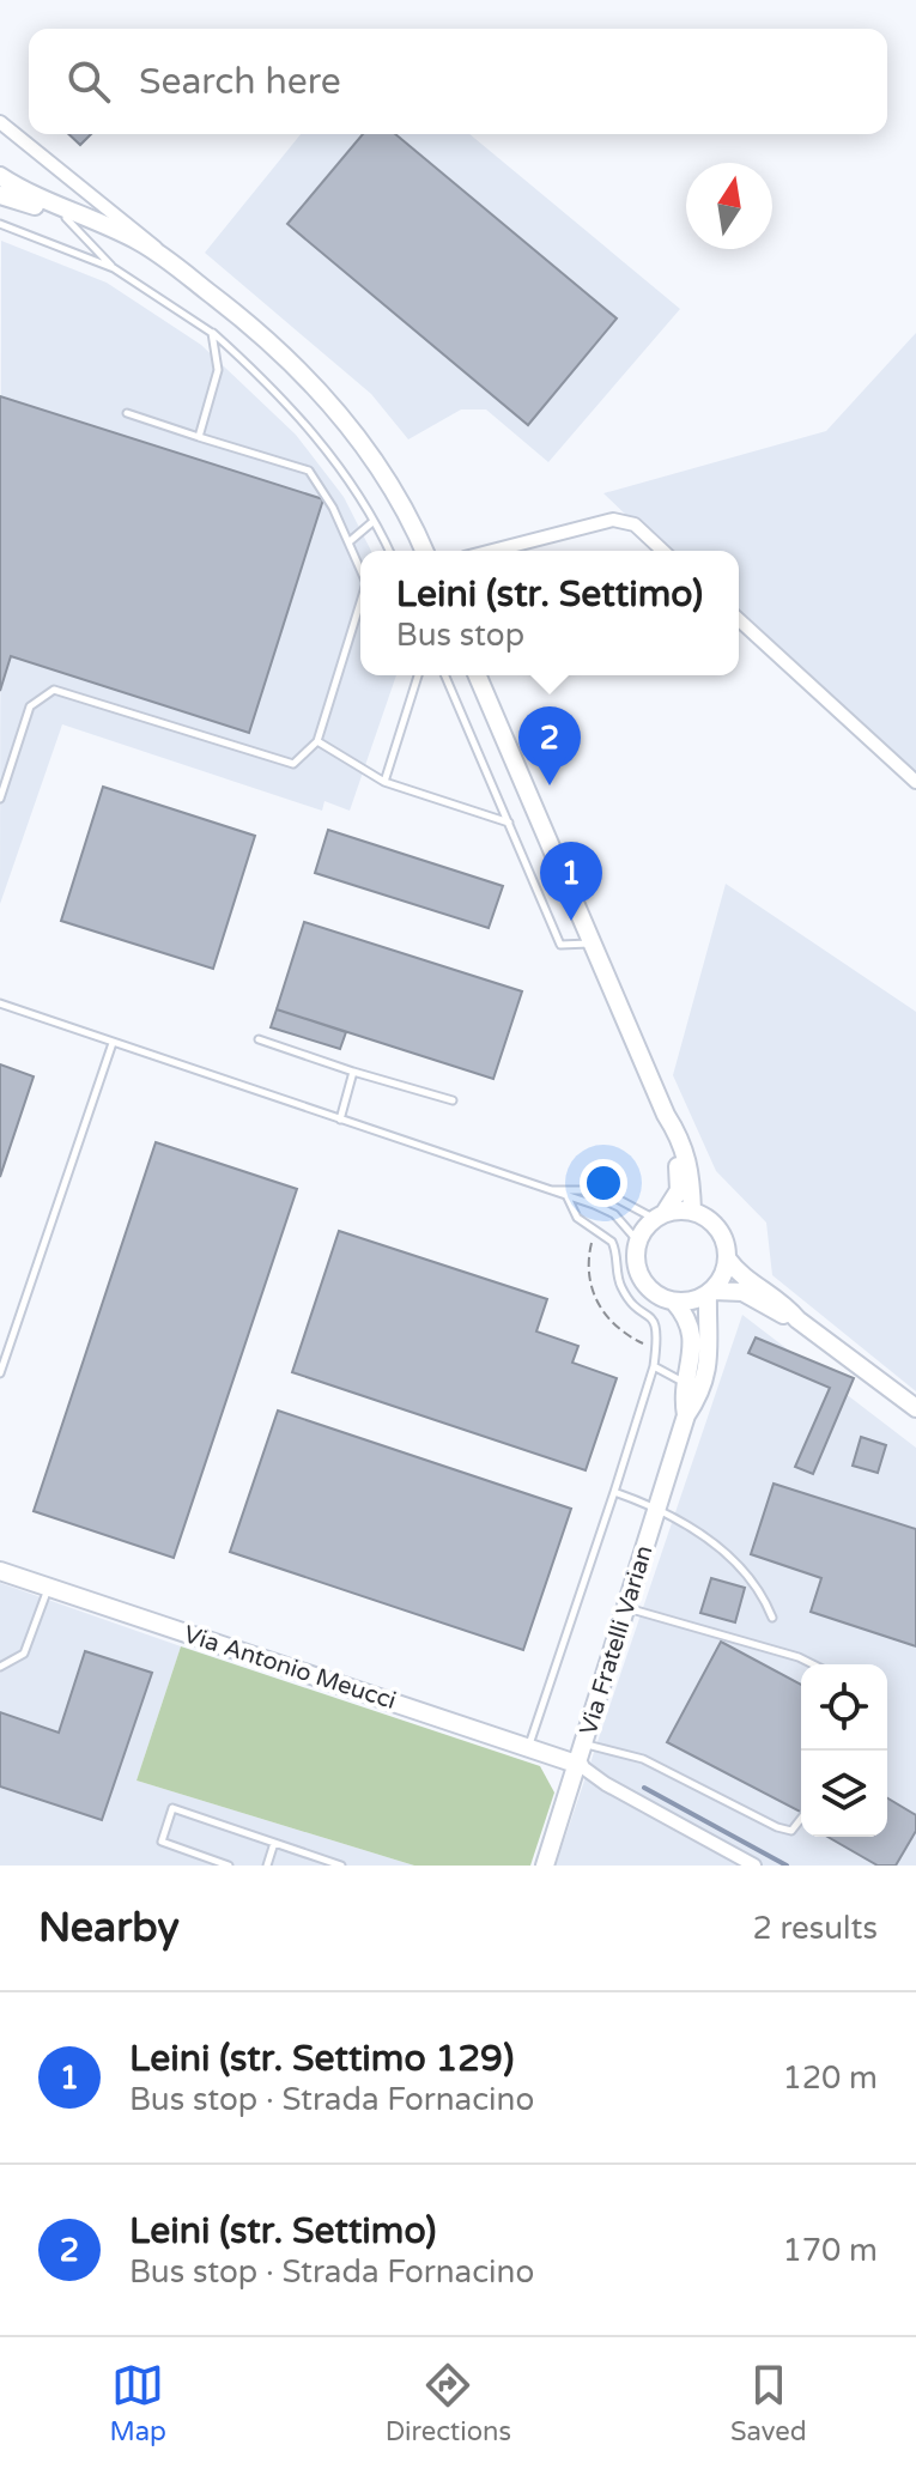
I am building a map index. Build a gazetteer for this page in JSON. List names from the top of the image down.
{
  "streets": {
    "street": ["Via Fratelli Varian", "Via Antonio Meucci"]
  },
  "crossings": [
    ["Via Fratelli Varian", "Via Antonio Meucci"]
  ],
  "north": "top",
  "page": {
    "search": "Search here",
    "popup": ["Leini (str. Settimo)", "Bus stop"],
    "pins": ["2", "1"],
    "heading": ["Nearby", "2 results"],
    "list": [
      {
        "mark": "1",
        "name": "Leini (str. Settimo 129)",
        "note": "Bus stop · Strada Fornacino",
        "value": "120 m"
      },
      {
        "mark": "2",
        "name": "Leini (str. Settimo)",
        "note": "Bus stop · Strada Fornacino",
        "value": "170 m"
      }
    ],
    "nav": ["Map", "Directions", "Saved"]
  }
}
